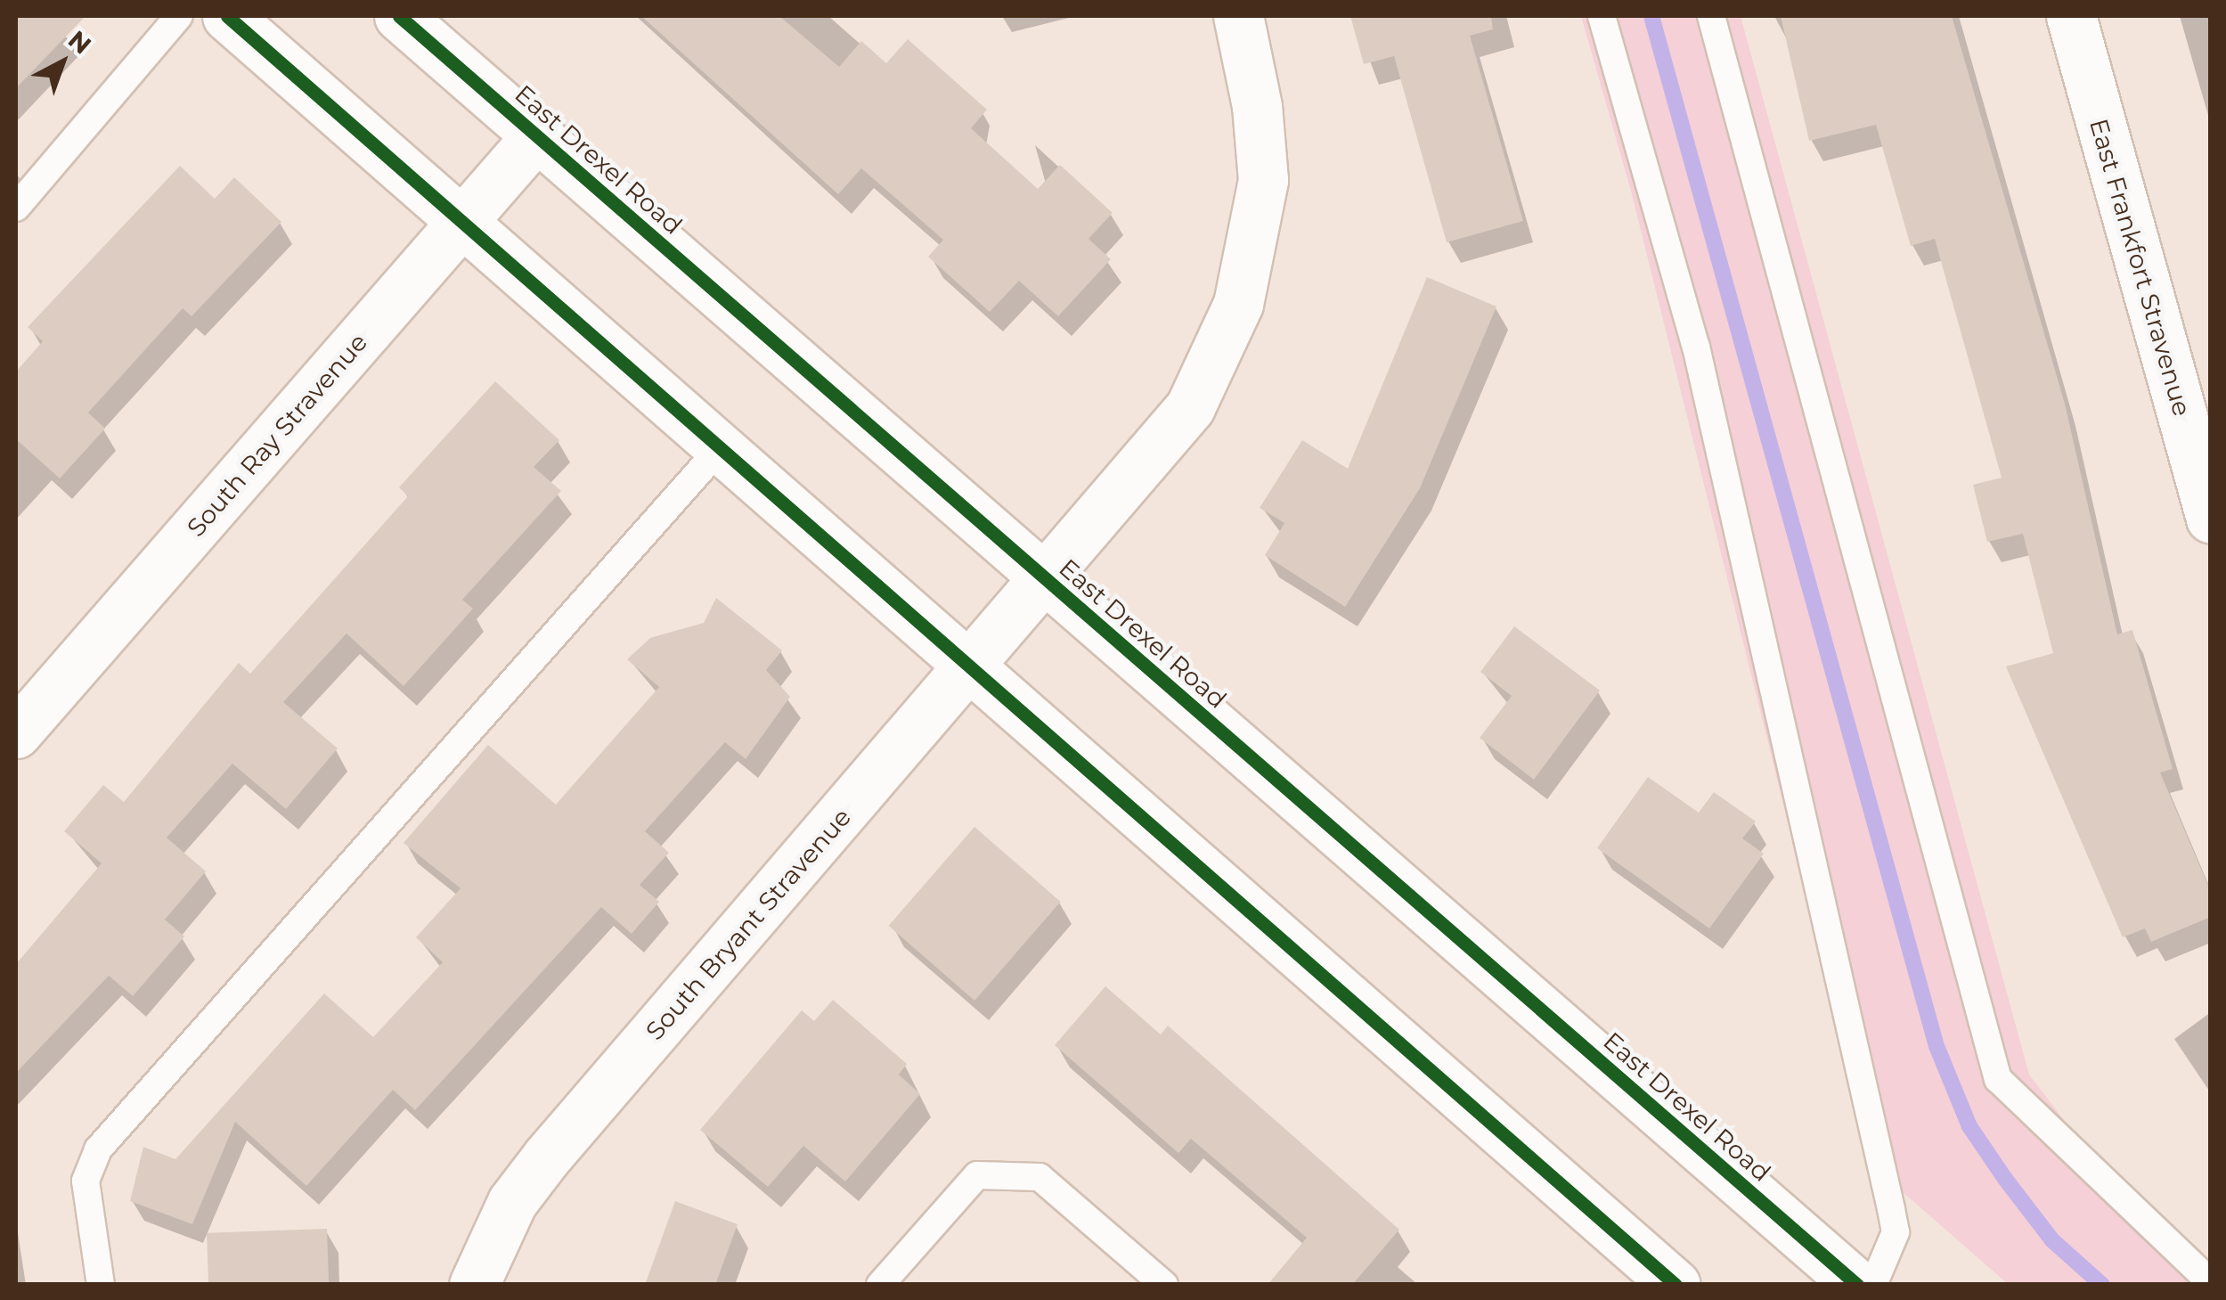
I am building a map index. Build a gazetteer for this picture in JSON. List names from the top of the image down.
{
  "streets": {
    "street": [
      "East Drexel Road",
      "East Frankfort Stravenue",
      "South Ray Stravenue",
      "South Bryant Stravenue"
    ]
  },
  "crossings": [
    ["East Drexel Road", "South Ray Stravenue"],
    ["East Drexel Road", "South Bryant Stravenue"]
  ],
  "north": "top right"
}
